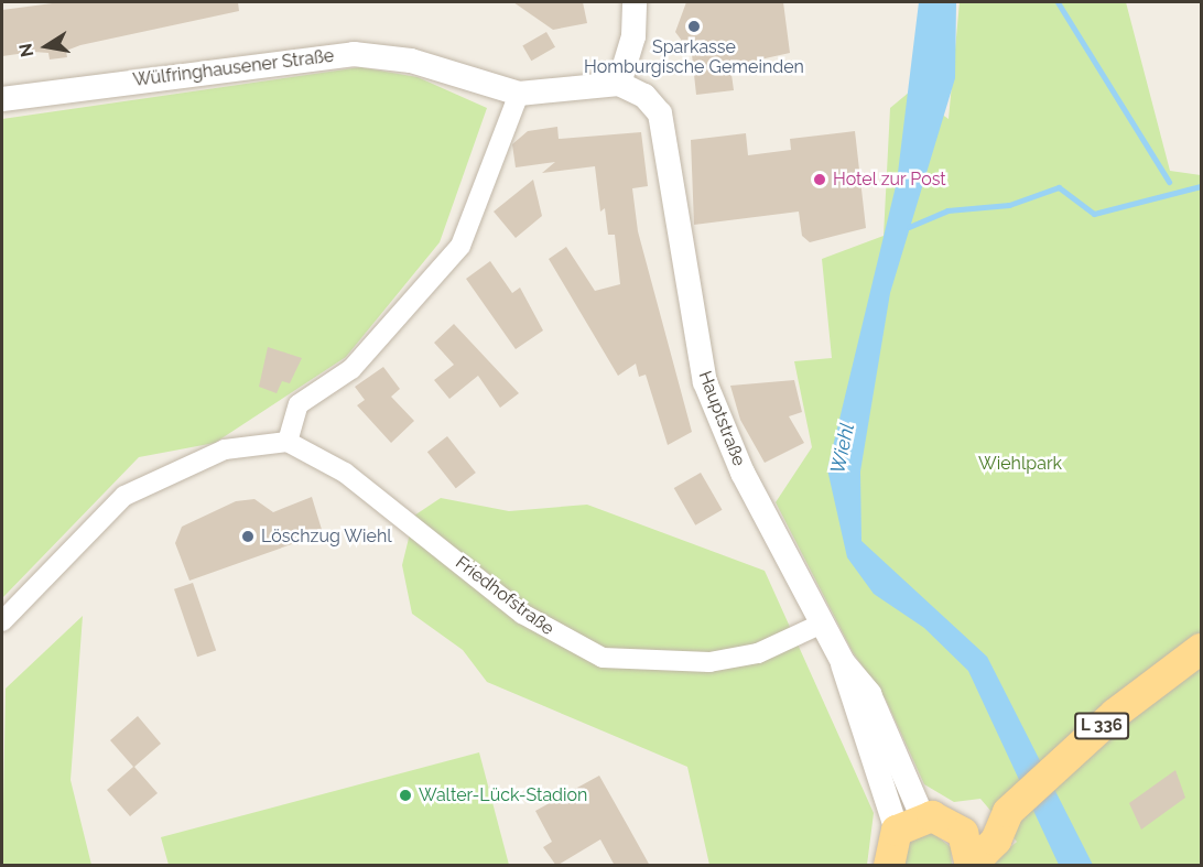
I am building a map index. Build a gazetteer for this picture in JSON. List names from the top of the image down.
{
  "streets": {
    "main road": ["L 336"],
    "street": ["Wülfringhausener Straße", "Hauptstraße", "Friedhofstraße"]
  },
  "crossings": [
    ["Wülfringhausener Straße", "Hauptstraße"],
    ["Hauptstraße", "Friedhofstraße"],
    ["Hauptstraße", "L 336"]
  ],
  "water": ["Wiehl"],
  "parks": ["Wiehlpark"],
  "places": [
    "Sparkasse Homburgische Gemeinden",
    "Hotel zur Post",
    "Löschzug Wiehl",
    "Walter-Lück-Stadion"
  ],
  "north": "left"
}
